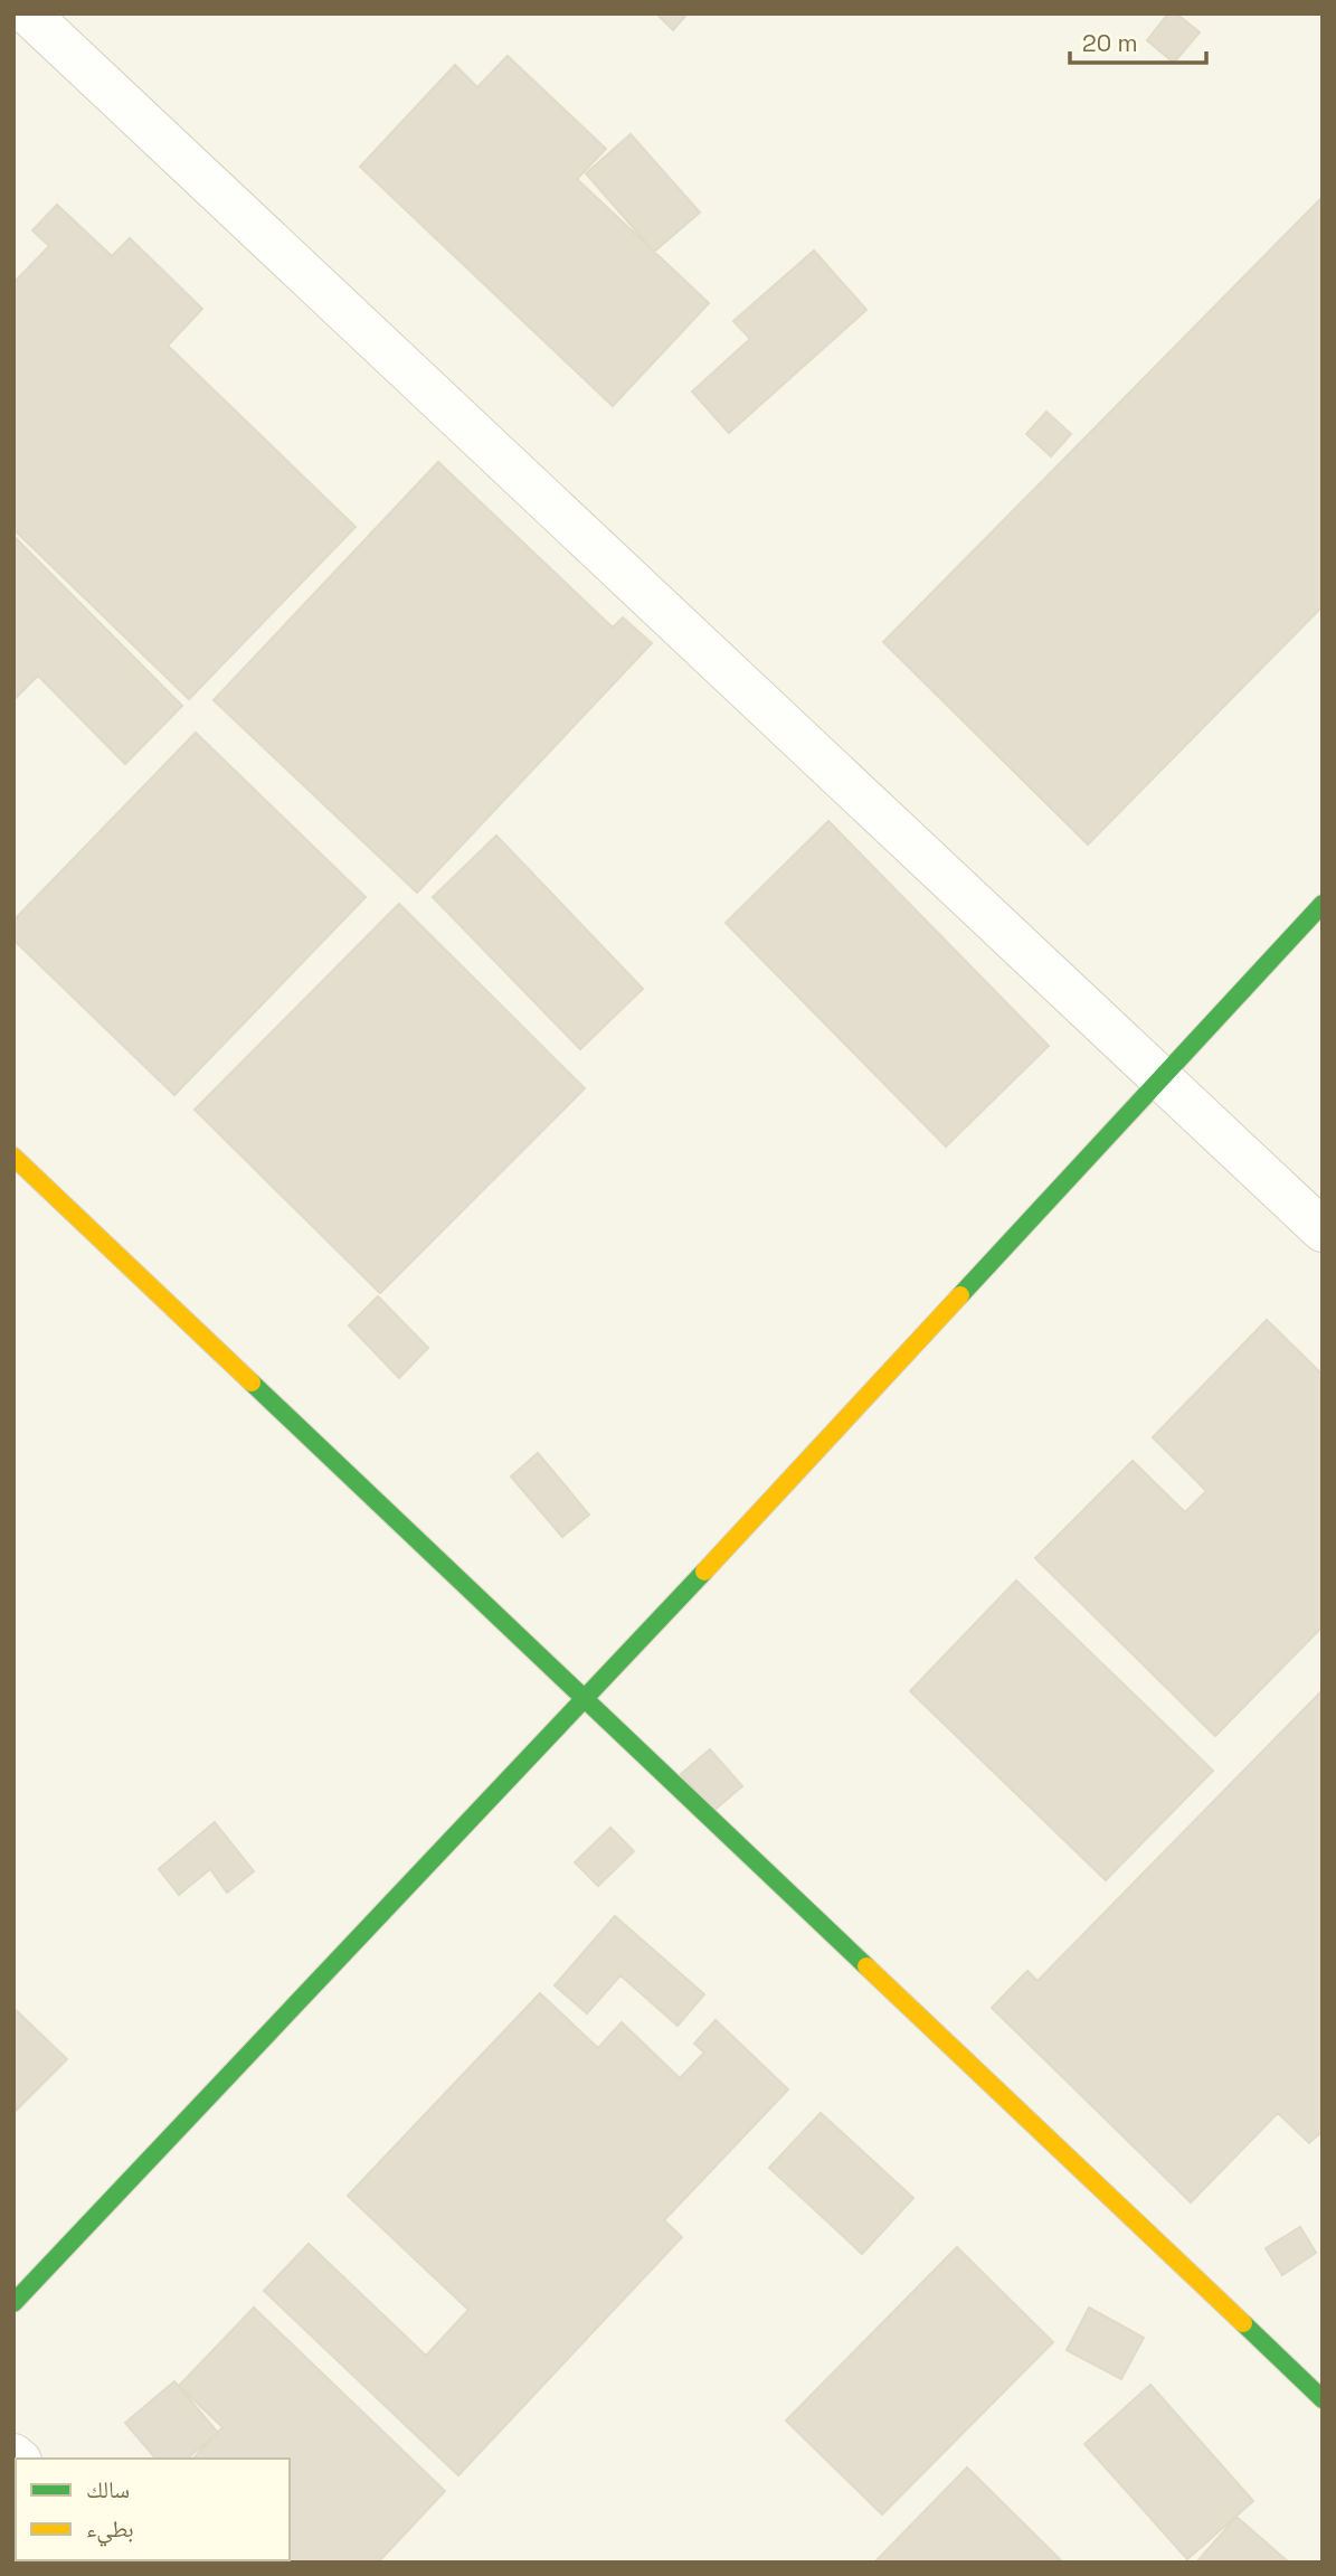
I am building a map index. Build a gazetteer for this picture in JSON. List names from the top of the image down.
{
  "legend": ["سالك", "بطيء"],
  "scale_bar": "20 m"
}
